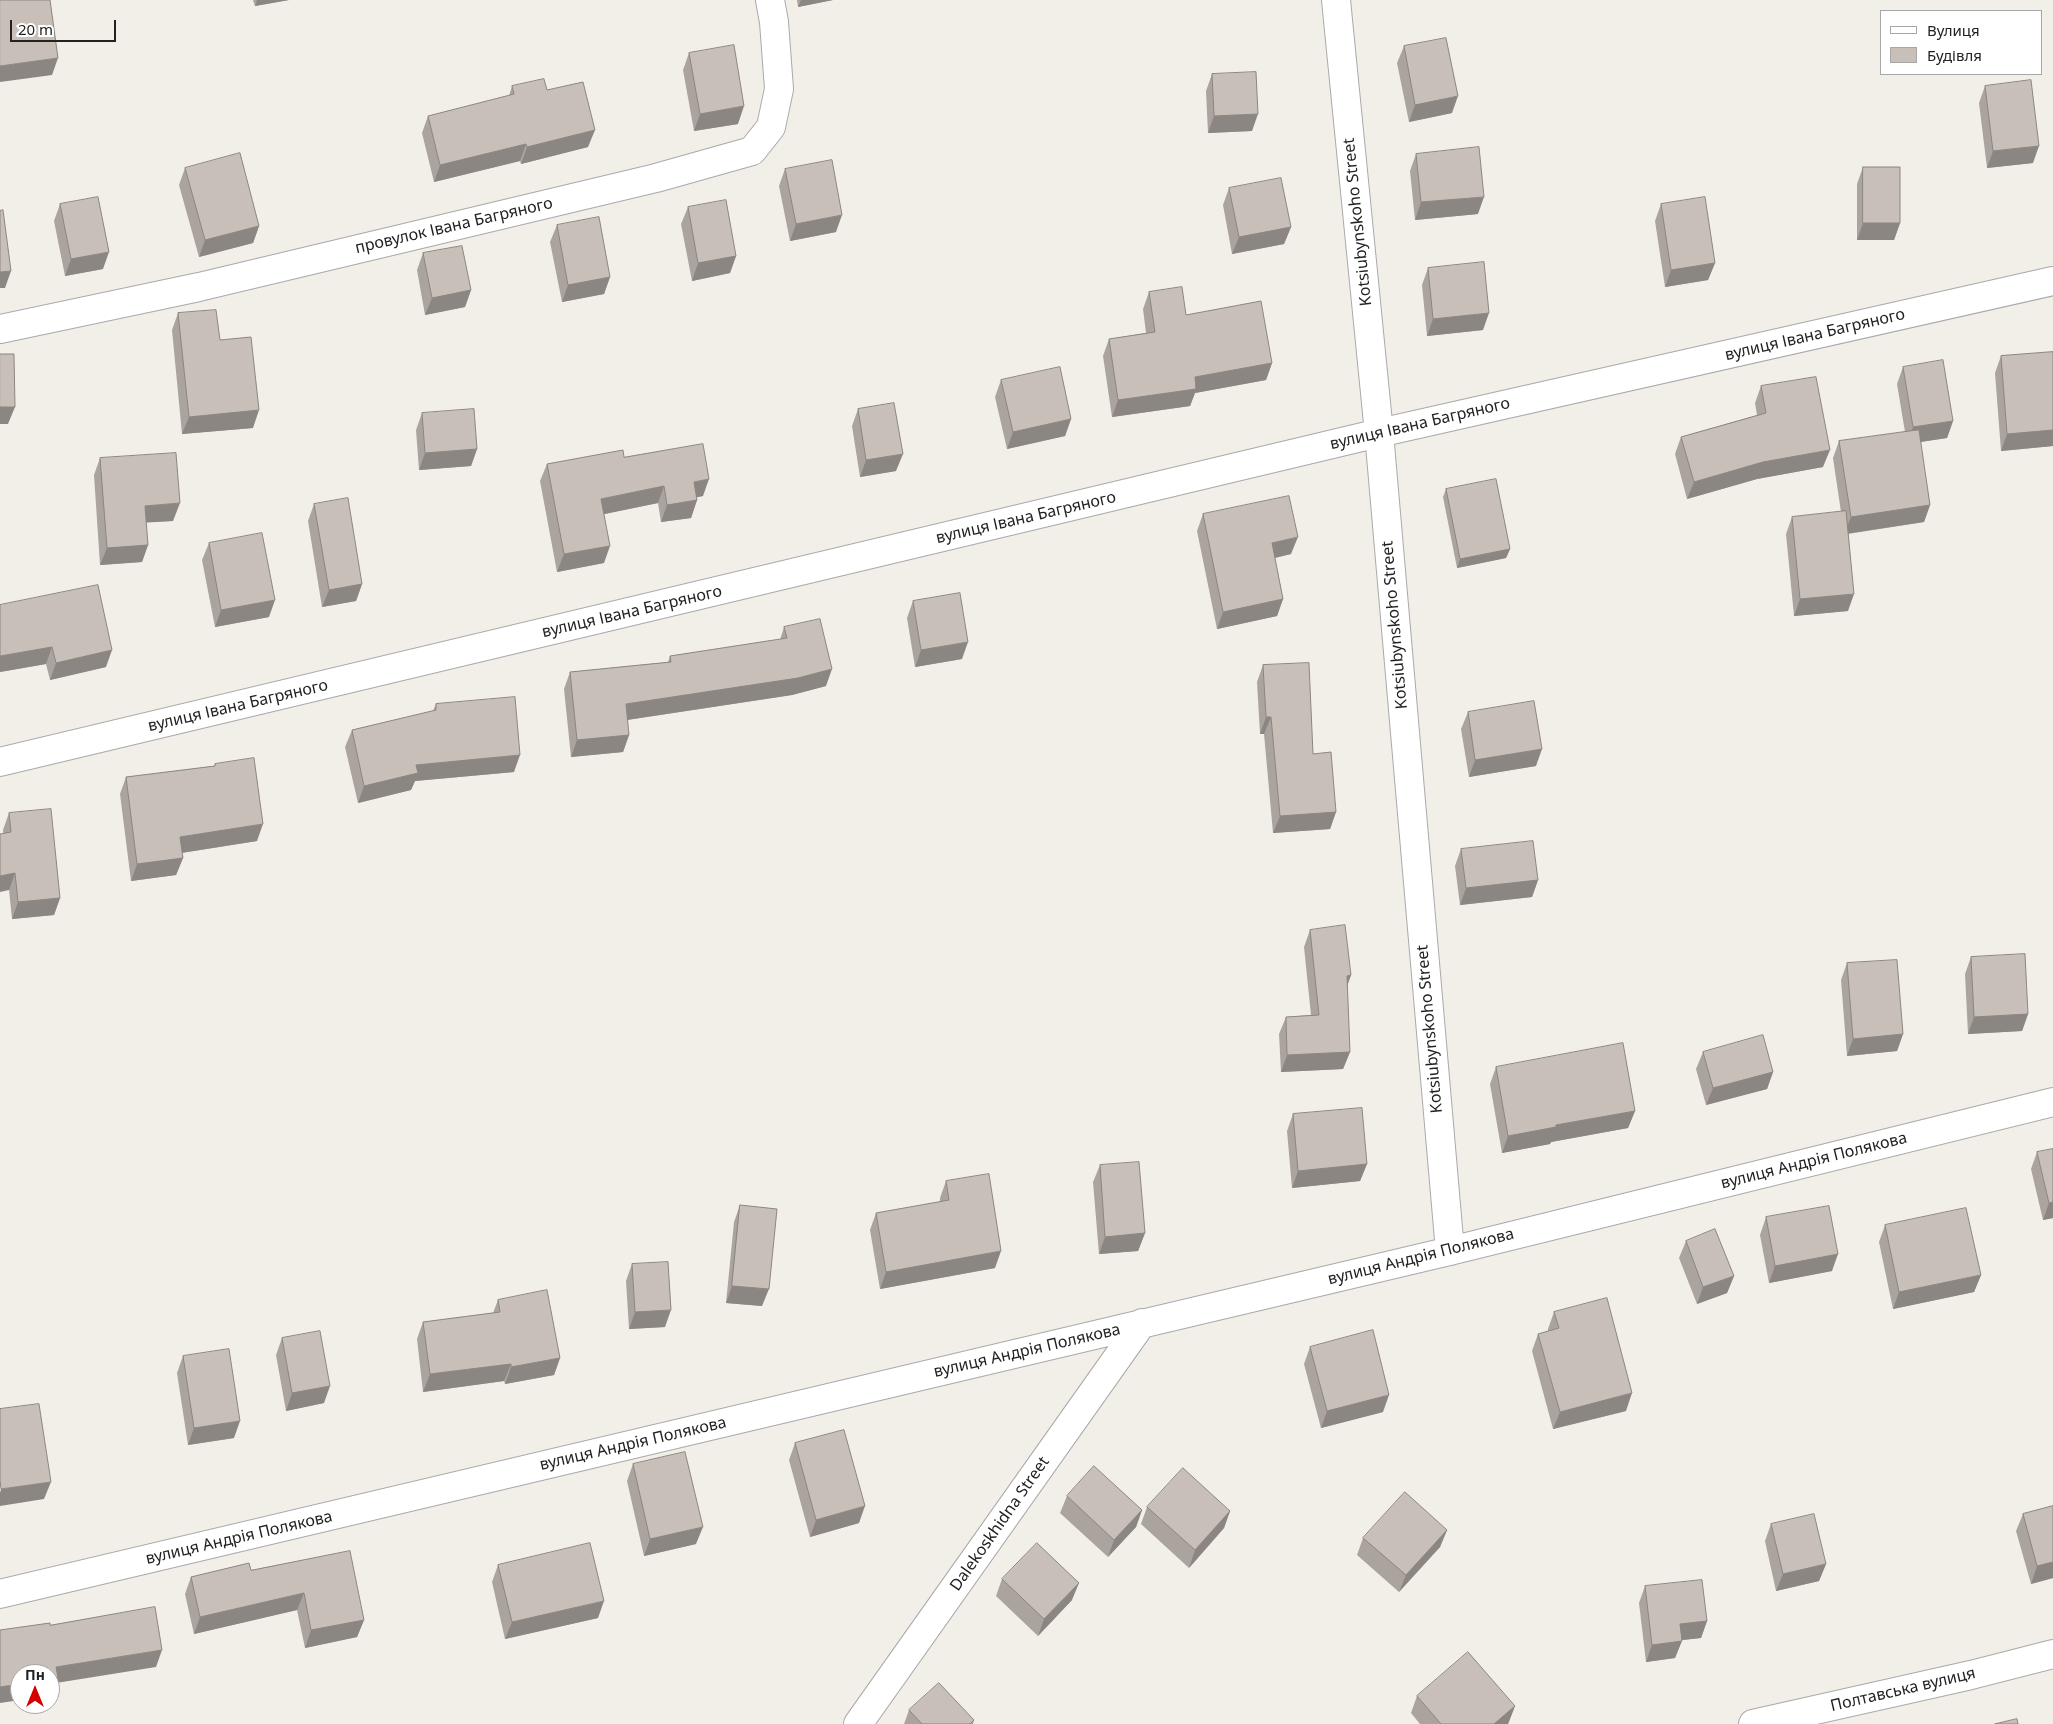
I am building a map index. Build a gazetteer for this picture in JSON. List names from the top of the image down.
{
  "streets": {
    "street": [
      "Kotsiubynskoho Street",
      "провулок Івана Багряного",
      "вулиця Івана Багряного",
      "вулиця Андрія Полякова",
      "Dalekoskhidna Street",
      "Полтавська вулиця"
    ]
  },
  "crossings": [
    ["Kotsiubynskoho Street", "вулиця Івана Багряного"],
    ["Kotsiubynskoho Street", "вулиця Андрія Полякова"],
    ["вулиця Андрія Полякова", "Dalekoskhidna Street"]
  ],
  "legend": ["Вулиця", "Будівля"],
  "scale_bar": "20 m",
  "north": "top"
}
